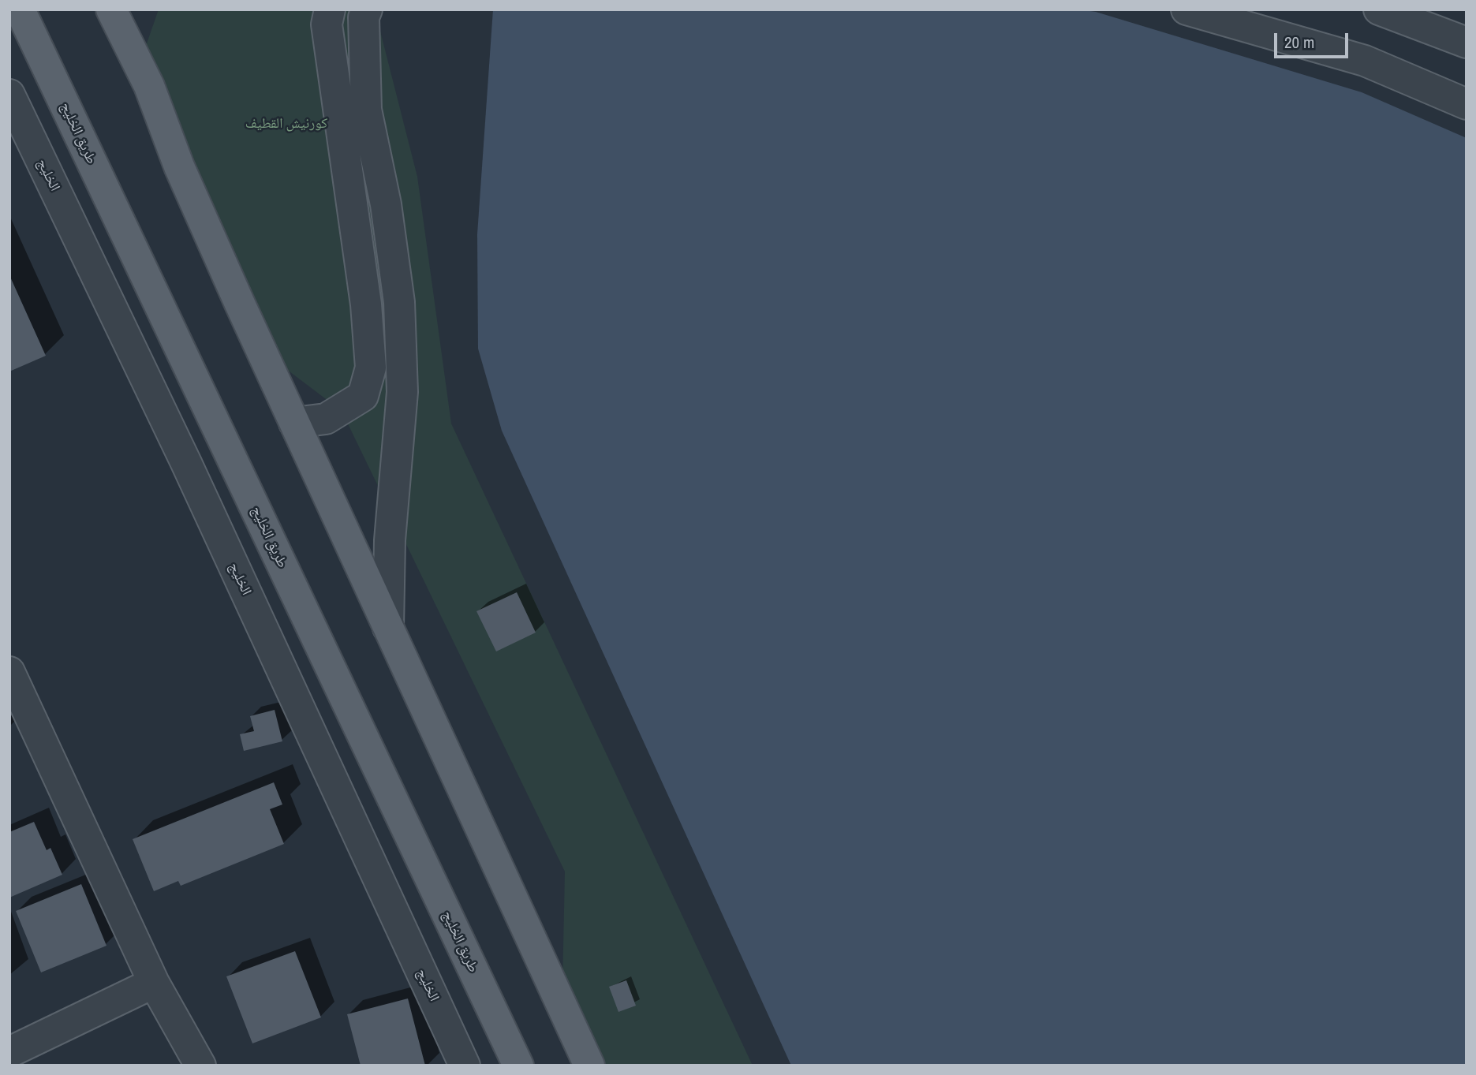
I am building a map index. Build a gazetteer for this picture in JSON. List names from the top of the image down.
{
  "streets": {
    "main road": ["طريق الخليج"],
    "street": ["الخليج"]
  },
  "parks": ["كورنيش القطيف"],
  "scale_bar": "20 m"
}
